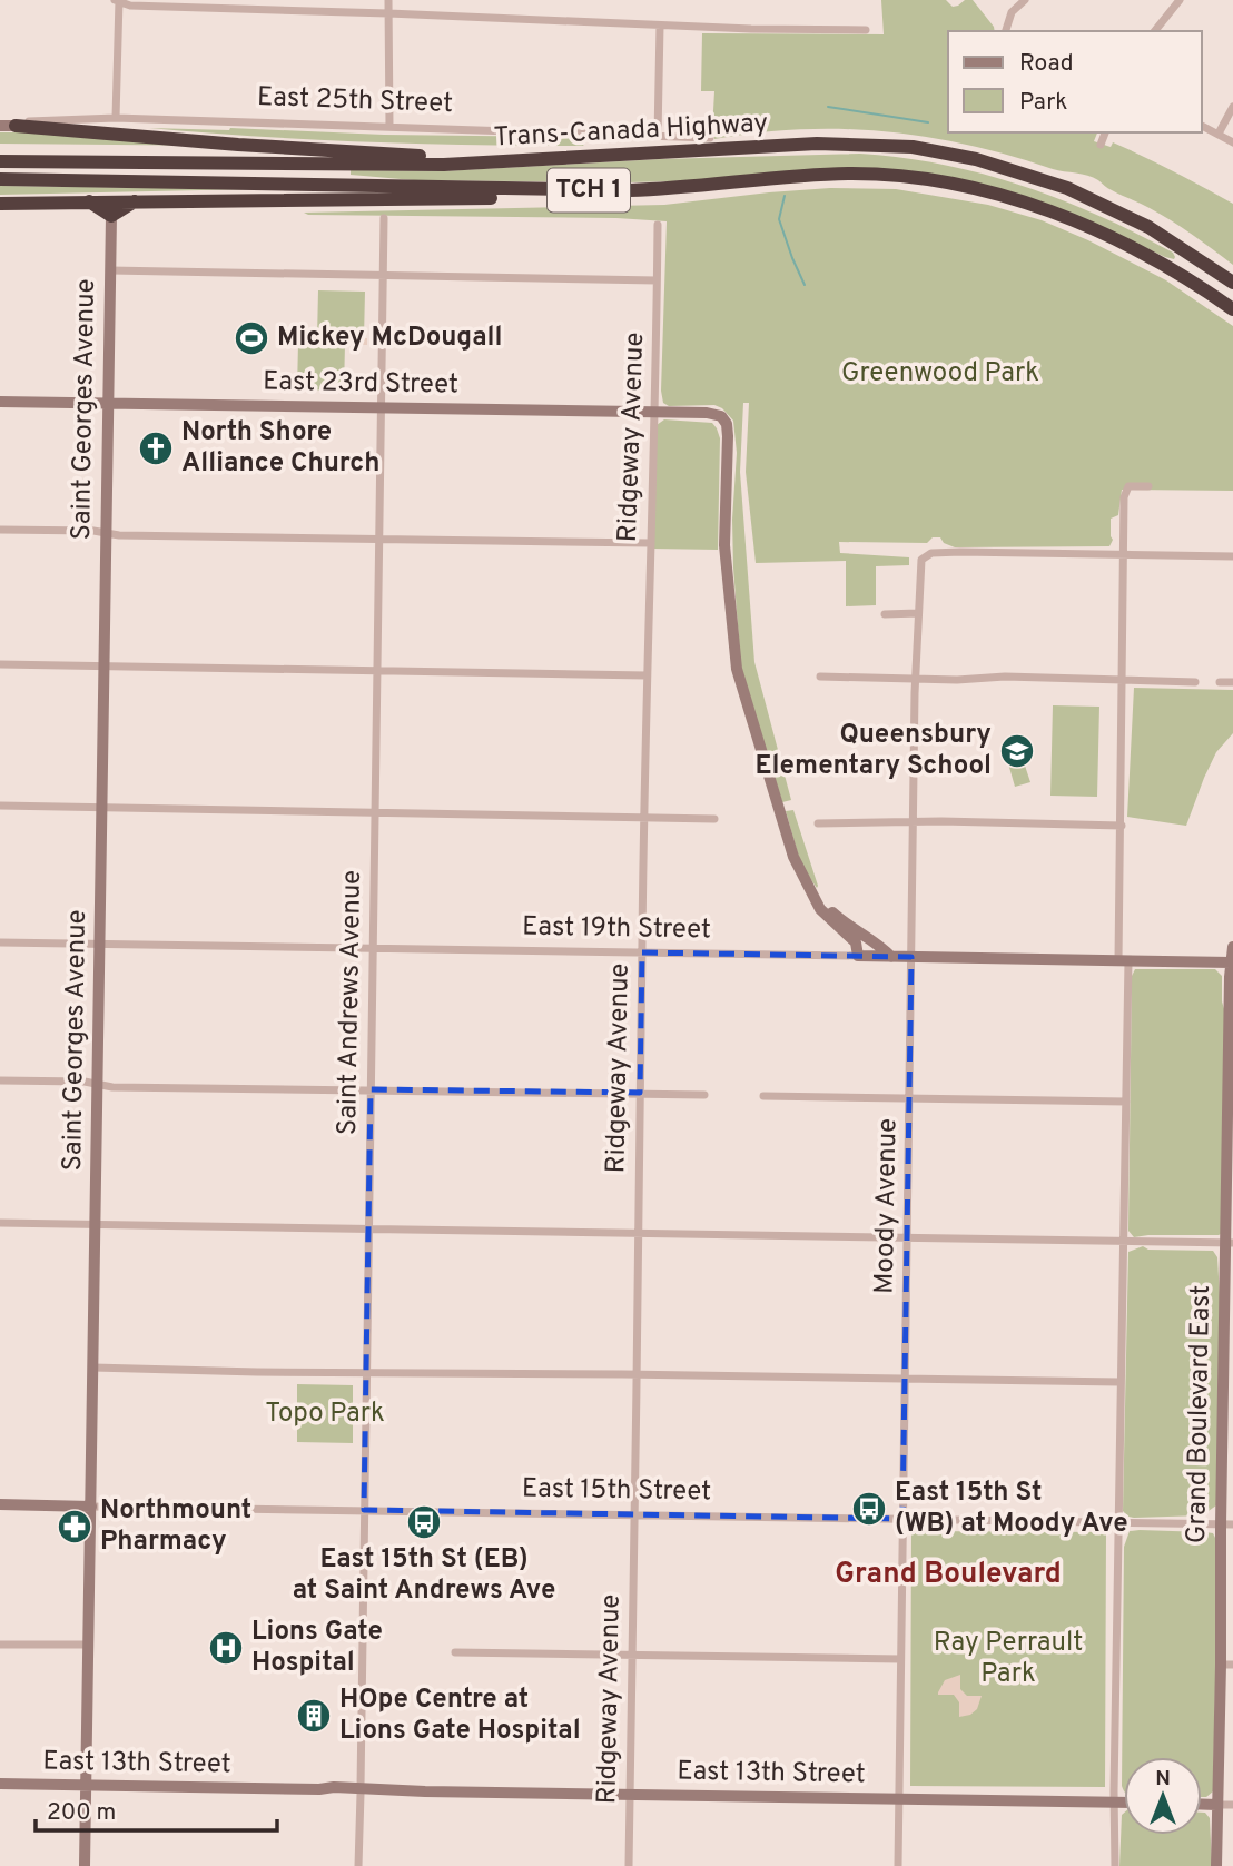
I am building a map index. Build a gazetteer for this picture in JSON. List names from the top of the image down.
{
  "streets": {
    "highway": ["Trans-Canada Highway", "TCH 1"],
    "street": [
      "East 25th Street",
      "East 23rd Street",
      "Saint Georges Avenue",
      "Ridgeway Avenue",
      "East 19th Street",
      "Saint Andrews Avenue",
      "Moody Avenue",
      "Grand Boulevard East",
      "East 15th Street",
      "East 13th Street"
    ]
  },
  "crossings": [
    ["East 23rd Street", "Saint Georges Avenue"],
    ["East 23rd Street", "Ridgeway Avenue"],
    ["East 23rd Street", "Saint Andrews Avenue"],
    ["Saint Georges Avenue", "East 19th Street"],
    ["Saint Georges Avenue", "East 15th Street"],
    ["Saint Georges Avenue", "East 13th Street"],
    ["Ridgeway Avenue", "East 19th Street"],
    ["Ridgeway Avenue", "East 15th Street"],
    ["Ridgeway Avenue", "East 13th Street"],
    ["East 19th Street", "Saint Andrews Avenue"],
    ["East 19th Street", "Moody Avenue"],
    ["East 19th Street", "Grand Boulevard East"],
    ["Saint Andrews Avenue", "East 15th Street"],
    ["Saint Andrews Avenue", "East 13th Street"],
    ["Moody Avenue", "East 15th Street"],
    ["Moody Avenue", "East 13th Street"],
    ["Grand Boulevard East", "East 15th Street"]
  ],
  "districts": ["Grand Boulevard"],
  "parks": ["Greenwood Park", "Topo Park", "Ray Perrault Park"],
  "places": {
    "sports": ["Mickey McDougall"],
    "church": ["North Shore Alliance Church"],
    "school or university": ["Queensbury Elementary School"],
    "bus stop": ["East 15th St (WB) at Moody Ave", "East 15th St (EB) at Saint Andrews Ave"],
    "pharmacy": ["Northmount Pharmacy"],
    "hospital": ["Lions Gate Hospital"],
    "building": ["HOpe Centre at Lions Gate Hospital"]
  },
  "legend": ["Road", "Park"],
  "scale_bar": "200 m",
  "north": "top"
}
